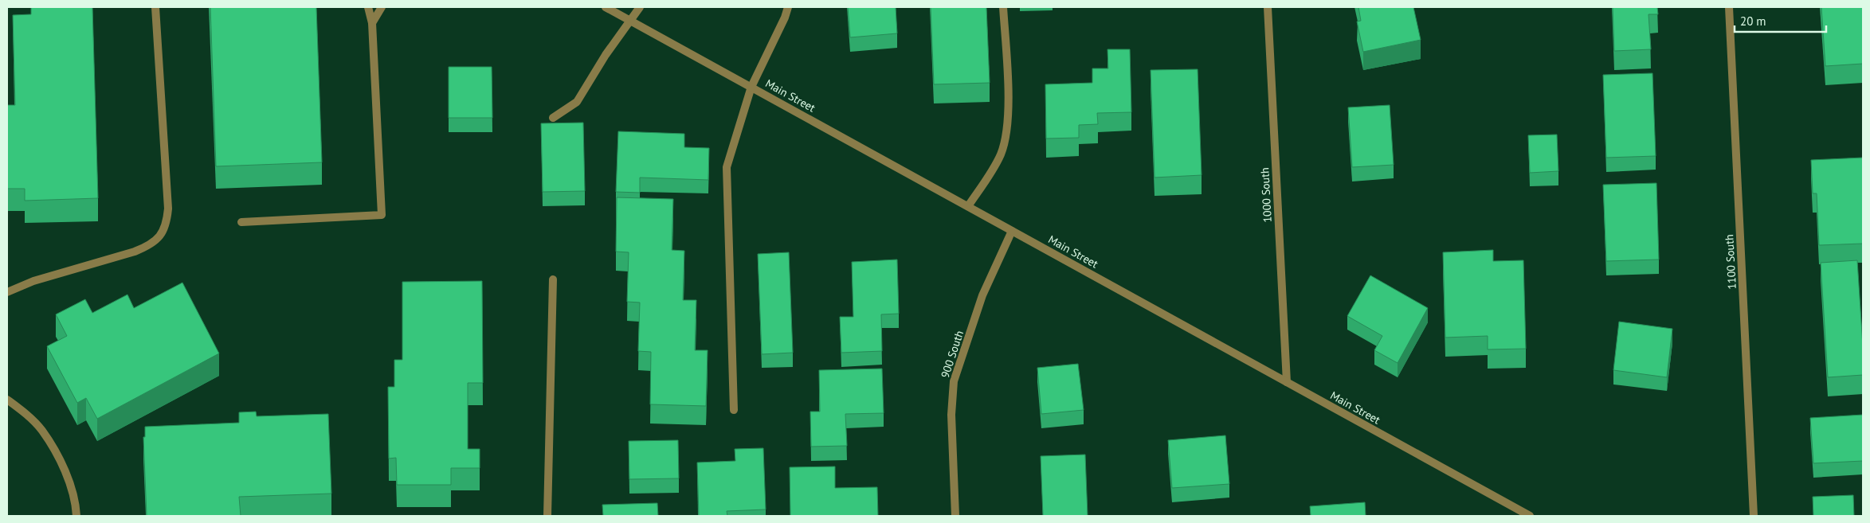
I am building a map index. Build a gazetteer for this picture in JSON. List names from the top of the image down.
{
  "streets": {
    "street": [
      "Main Street",
      "1000 South",
      "1100 South",
      "900 South"
    ]
  },
  "crossings": [
    ["Main Street", "1000 South"],
    ["Main Street", "900 South"]
  ],
  "scale_bar": "20 m"
}
